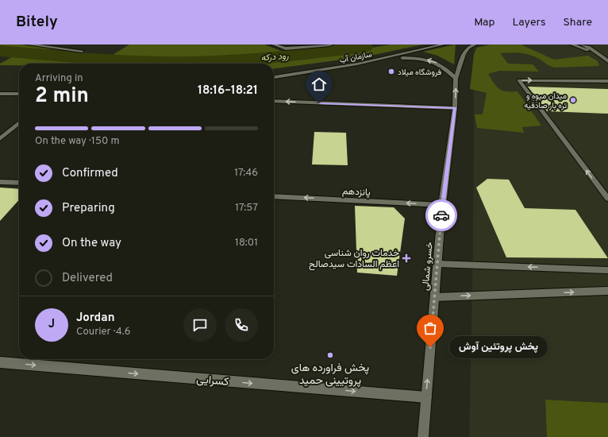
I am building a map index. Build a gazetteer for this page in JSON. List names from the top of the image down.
{
  "streets": {
    "main road": [
      "سازمان آب",
      "پانزدهم",
      "خسرو شمالی",
      "کسرایی"
    ]
  },
  "crossings": [
    ["پانزدهم", "خسرو شمالی"],
    ["خسرو شمالی", "کسرایی"]
  ],
  "one_way": ["پانزدهم", "خسرو شمالی", "کسرایی"],
  "water": ["رود درکه"],
  "places": {
    "other": [
      "فروشگاه میلاد",
      "میدان میوه و تره بار صادقیه",
      "پخش پروتئین آوش",
      "پخش فراورده های پروتیینی حمید"
    ],
    "health": ["خدمات روان شناسی اعظم السادات سیدصالح"]
  },
  "page": {
    "header": "Bitely",
    "nav": ["Map", "Layers", "Share"],
    "heading": ["2 min", "Arriving in", "18:16–18:21"],
    "panel": ["Jordan", "Courier · 4.6"],
    "bar": "On the way · 150 m",
    "list": [
      ["Confirmed", "17:46"],
      ["Preparing", "17:57"],
      ["On the way", "18:01"],
      "Delivered"
    ],
    "round": "J",
    "bubble": "پخش پروتئین آوش"
  }
}
